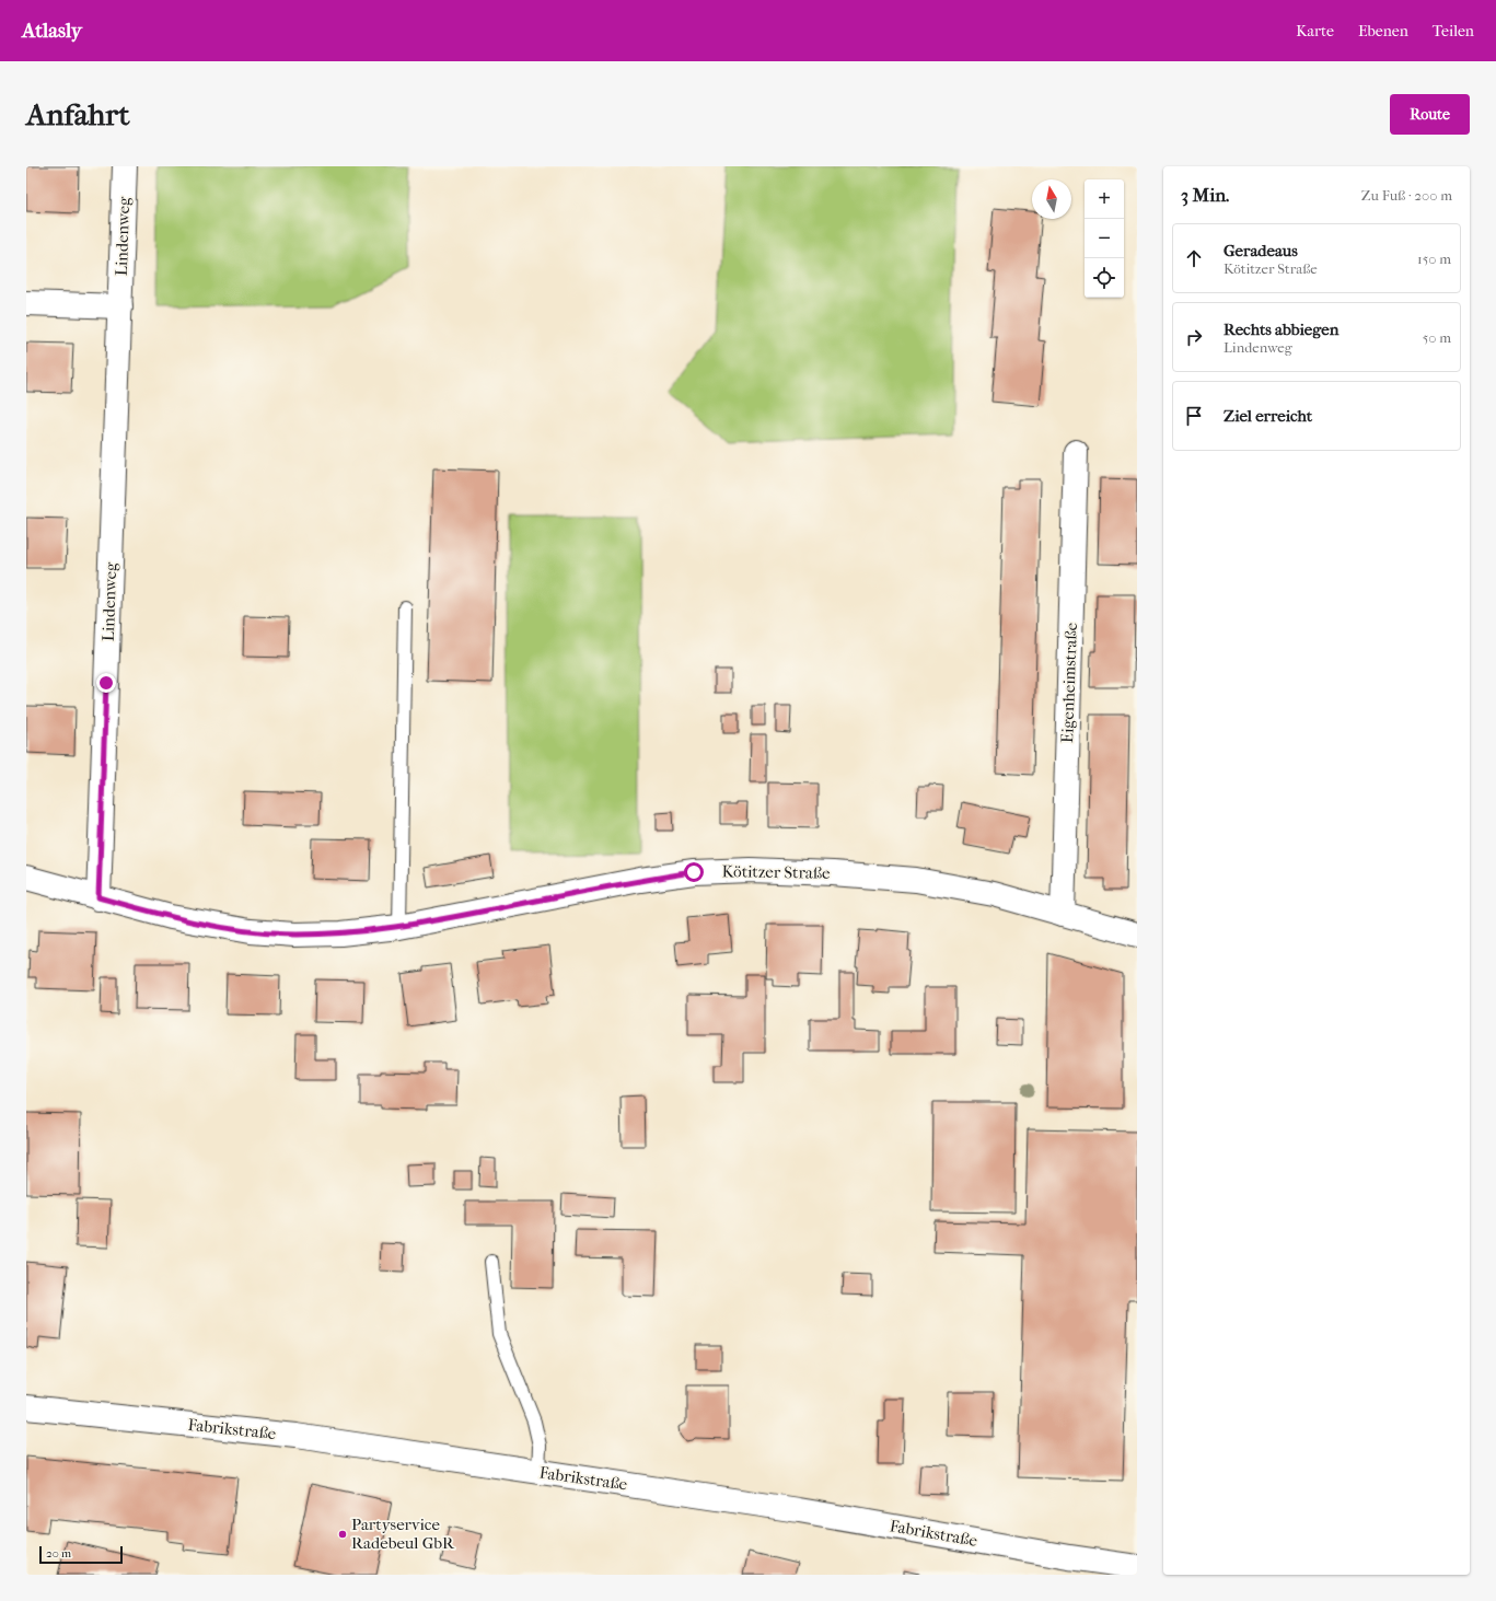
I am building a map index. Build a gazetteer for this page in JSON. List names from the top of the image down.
{
  "streets": {
    "street": [
      "Lindenweg",
      "Eigenheimstraße",
      "Kötitzer Straße",
      "Fabrikstraße"
    ]
  },
  "crossings": [
    ["Lindenweg", "Kötitzer Straße"],
    ["Eigenheimstraße", "Kötitzer Straße"]
  ],
  "places": ["Partyservice Radebeul GbR"],
  "scale_bar": "20 m",
  "north": "top",
  "page": {
    "header": "Atlasly",
    "nav": ["Karte", "Ebenen", "Teilen"],
    "buttons": "Route",
    "title": "Anfahrt",
    "heading": ["3 Min.", "Zu Fuß · 200 m"],
    "map_buttons": ["+", "−"],
    "list": [
      ["Geradeaus", "Kötitzer Straße", "150 m"],
      ["Rechts abbiegen", "Lindenweg", "50 m"],
      "Ziel erreicht"
    ],
    "scale": "20 m"
  }
}
